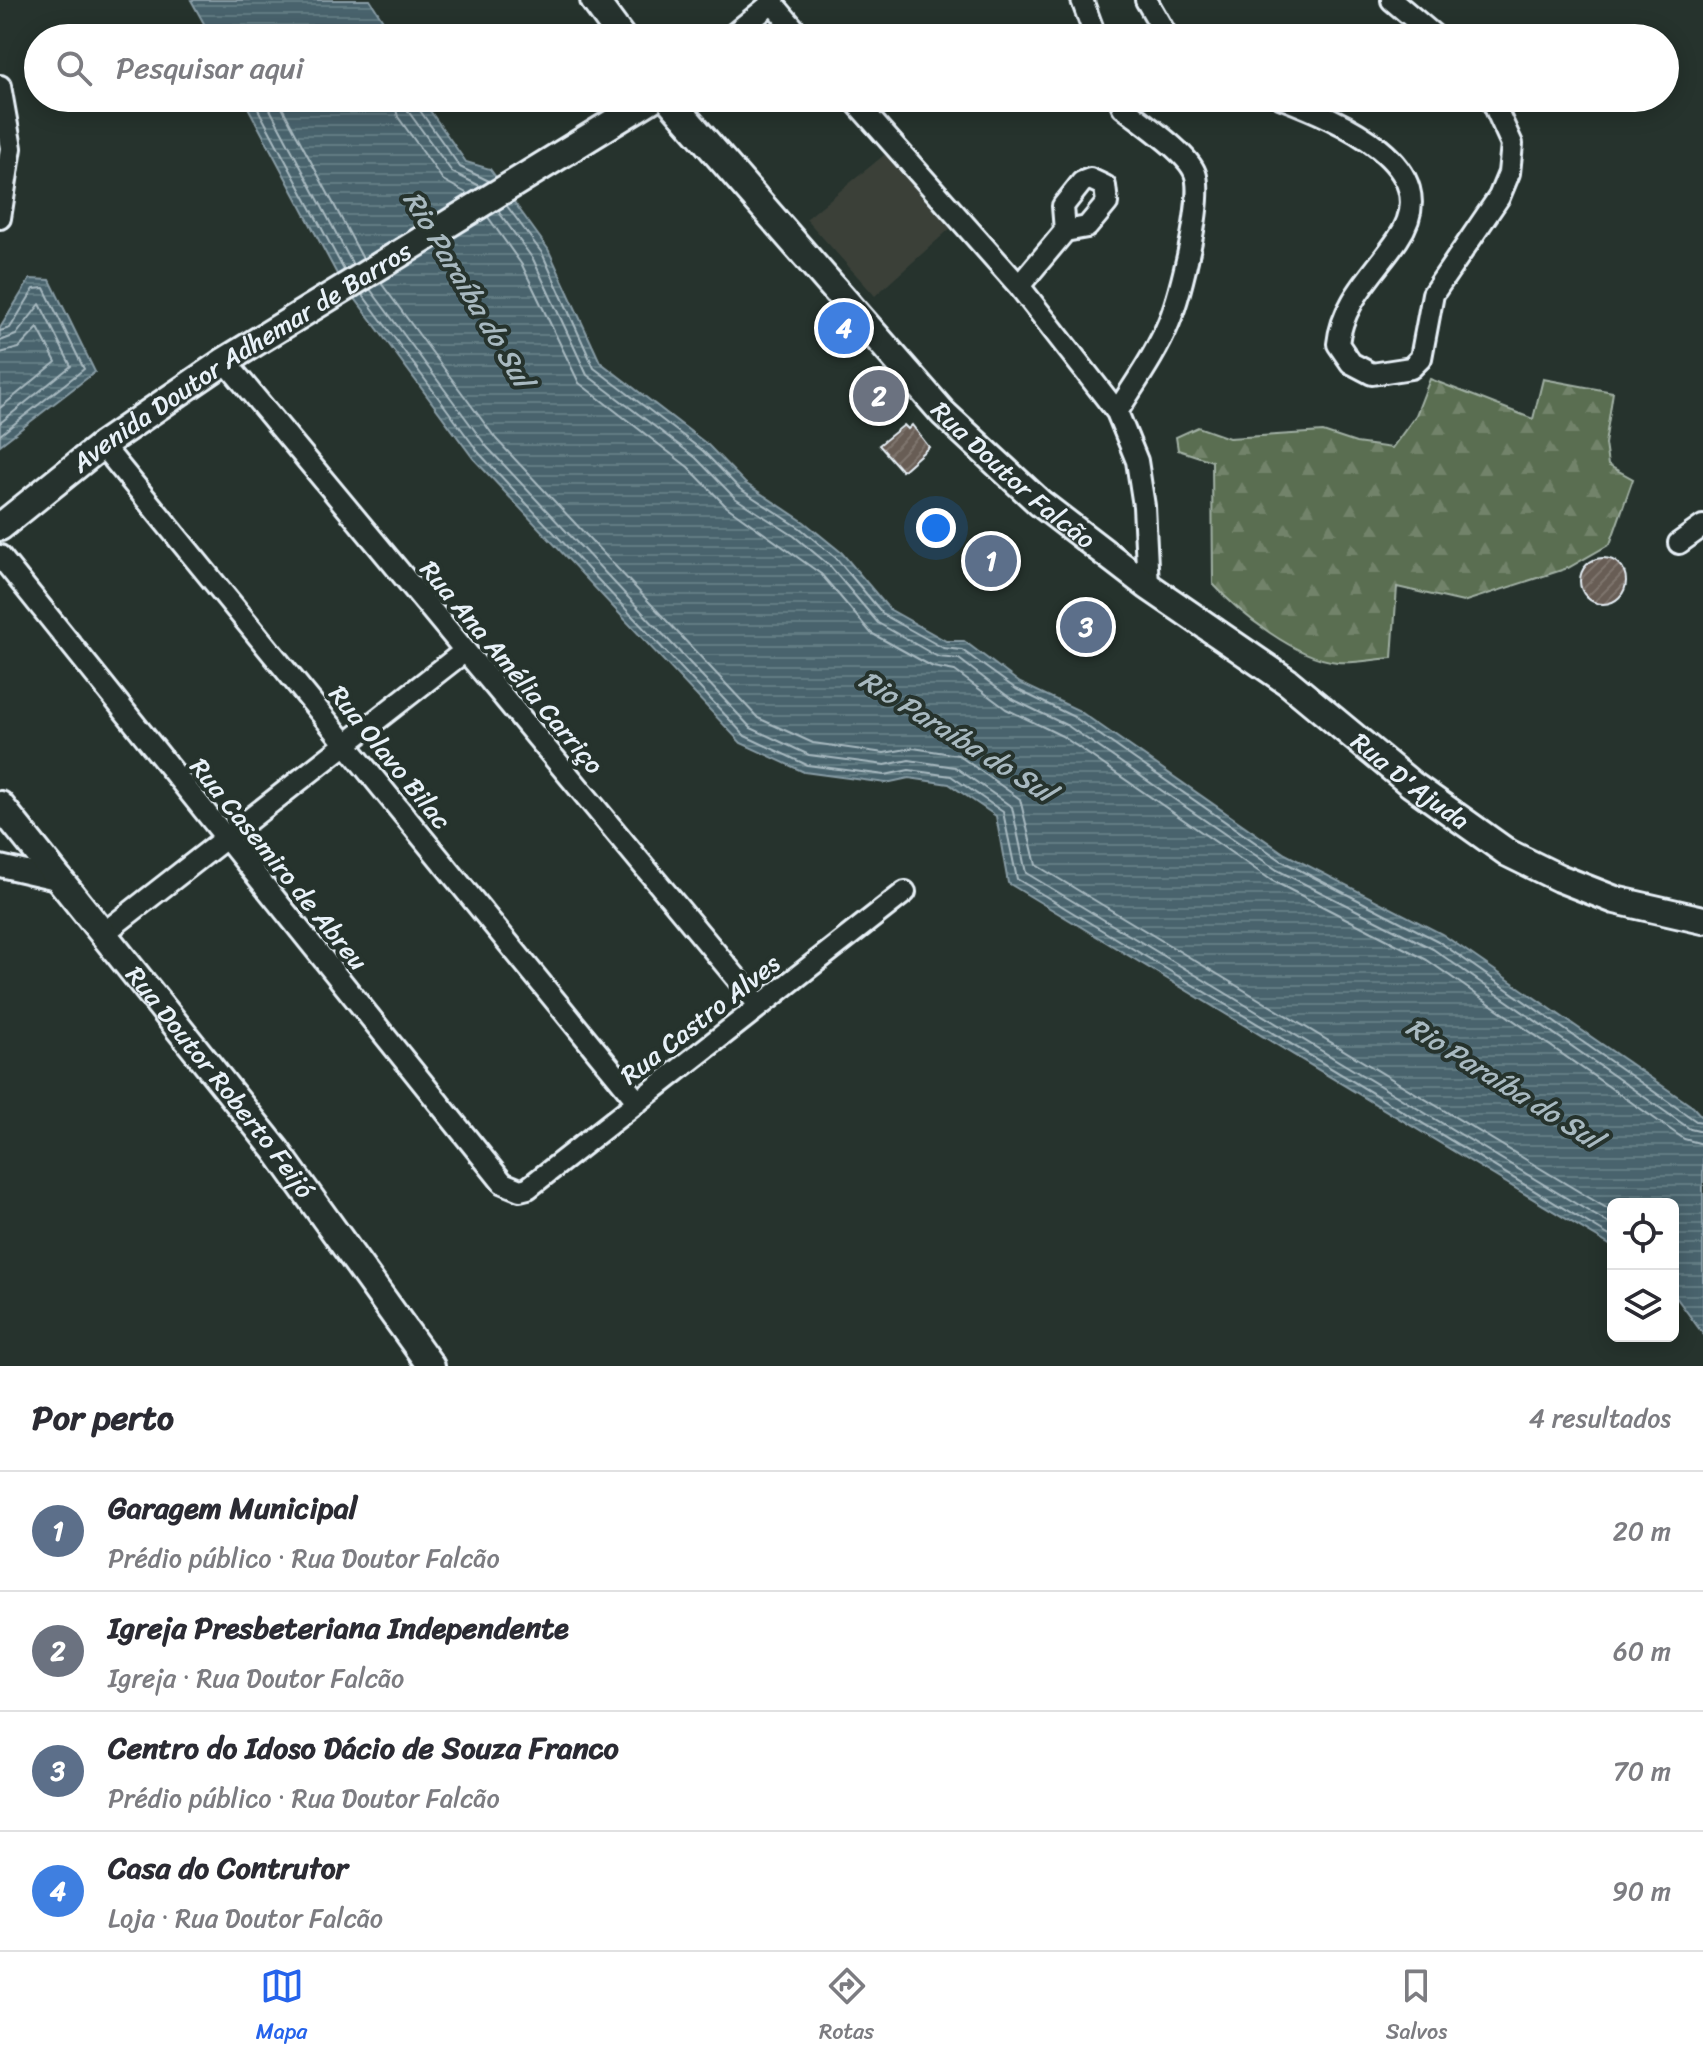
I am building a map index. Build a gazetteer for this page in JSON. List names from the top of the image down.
{
  "streets": {
    "main road": [
      "Avenida Doutor Adhemar de Barros",
      "Rua Doutor Falcão",
      "Rua D'Ajuda",
      "Rua Doutor Roberto Feijó"
    ],
    "street": [
      "Rua Ana Amélia Carriço",
      "Rua Olavo Bilac",
      "Rua Casemiro de Abreu",
      "Rua Castro Alves"
    ]
  },
  "crossings": [
    ["Avenida Doutor Adhemar de Barros", "Rua Ana Amélia Carriço"],
    ["Avenida Doutor Adhemar de Barros", "Rua Olavo Bilac"],
    ["Rua Doutor Falcão", "Rua D'Ajuda"],
    ["Rua Ana Amélia Carriço", "Rua Castro Alves"],
    ["Rua Olavo Bilac", "Rua Castro Alves"],
    ["Rua Casemiro de Abreu", "Rua Castro Alves"]
  ],
  "water": ["Rio Paraíba do Sul"],
  "page": {
    "search": "Pesquisar aqui",
    "pins": [
      "4",
      "2",
      "1",
      "3"
    ],
    "heading": ["Por perto", "4 resultados"],
    "list": [
      {
        "mark": "1",
        "name": "Garagem Municipal",
        "note": "Prédio público · Rua Doutor Falcão",
        "value": "20 m"
      },
      {
        "mark": "2",
        "name": "Igreja Presbeteriana Independente",
        "note": "Igreja · Rua Doutor Falcão",
        "value": "60 m"
      },
      {
        "mark": "3",
        "name": "Centro do Idoso Dácio de Souza Franco",
        "note": "Prédio público · Rua Doutor Falcão",
        "value": "70 m"
      },
      {
        "mark": "4",
        "name": "Casa do Contrutor",
        "note": "Loja · Rua Doutor Falcão",
        "value": "90 m"
      }
    ],
    "nav": ["Mapa", "Rotas", "Salvos"]
  }
}
